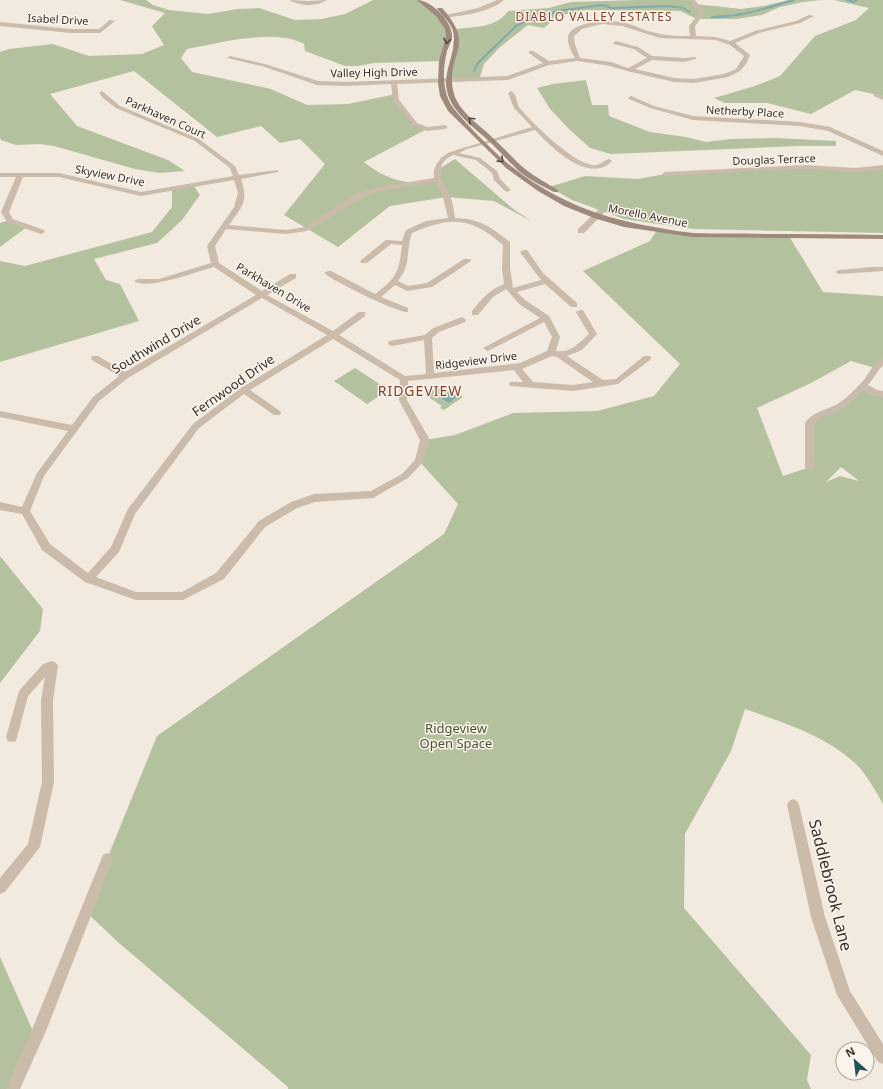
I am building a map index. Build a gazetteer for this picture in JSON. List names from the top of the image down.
{
  "streets": {
    "street": [
      "Isabel Drive",
      "Valley High Drive",
      "Netherby Place",
      "Parkhaven Court",
      "Douglas Terrace",
      "Skyview Drive",
      "Morello Avenue",
      "Parkhaven Drive",
      "Southwind Drive",
      "Ridgeview Drive",
      "Fernwood Drive",
      "Saddlebrook Lane"
    ]
  },
  "crossings": [
    ["Valley High Drive", "Morello Avenue"],
    ["Parkhaven Court", "Skyview Drive"],
    ["Parkhaven Drive", "Southwind Drive"],
    ["Parkhaven Drive", "Ridgeview Drive"],
    ["Parkhaven Drive", "Fernwood Drive"]
  ],
  "districts": ["DIABLO VALLEY ESTATES", "RIDGEVIEW"],
  "parks": ["Ridgeview Open Space"],
  "north": "top left"
}
